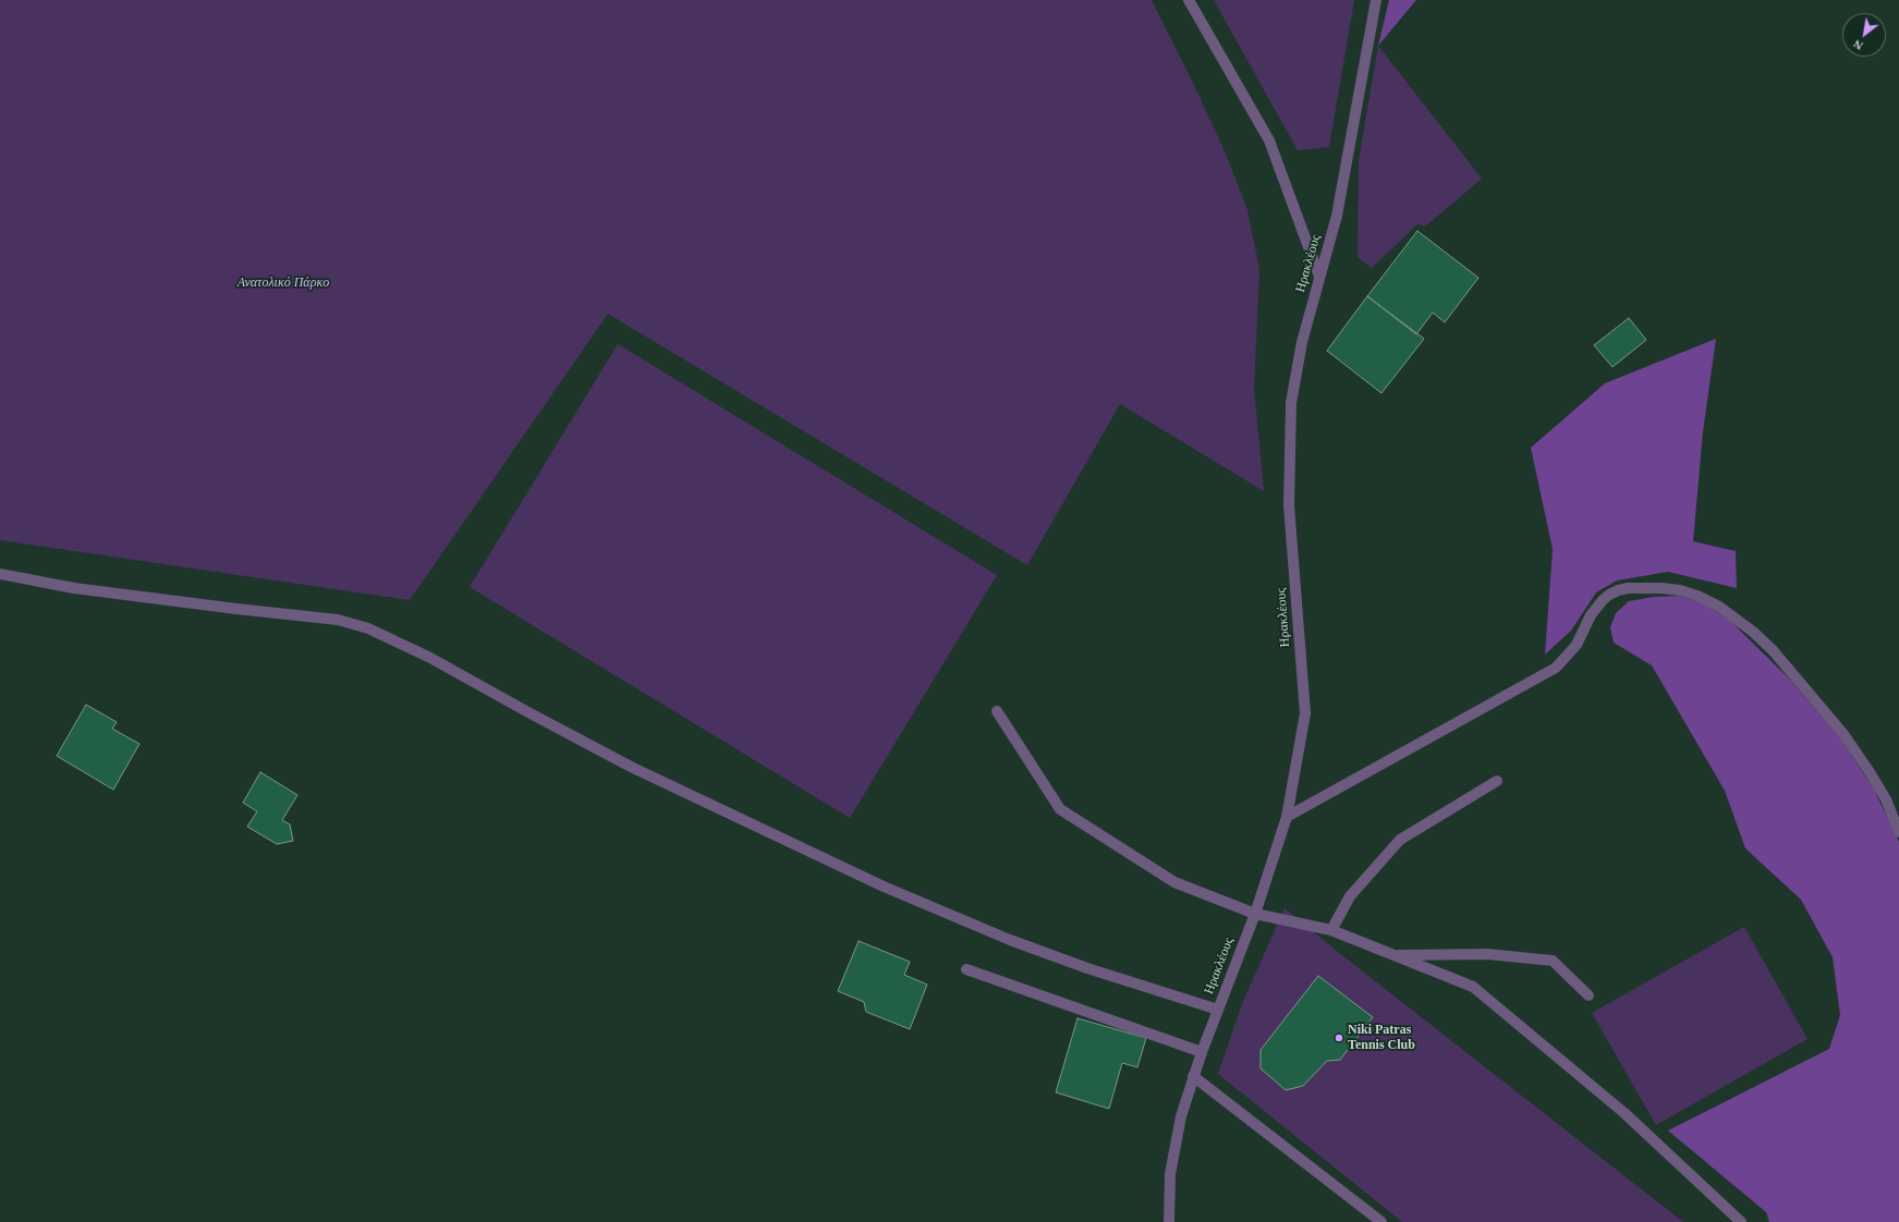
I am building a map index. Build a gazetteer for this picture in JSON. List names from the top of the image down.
{
  "streets": {
    "street": ["Ηρακλέους"]
  },
  "parks": ["Ανατολικό Πάρκο"],
  "places": ["Niki Patras Tennis Club"],
  "north": "bottom left"
}
